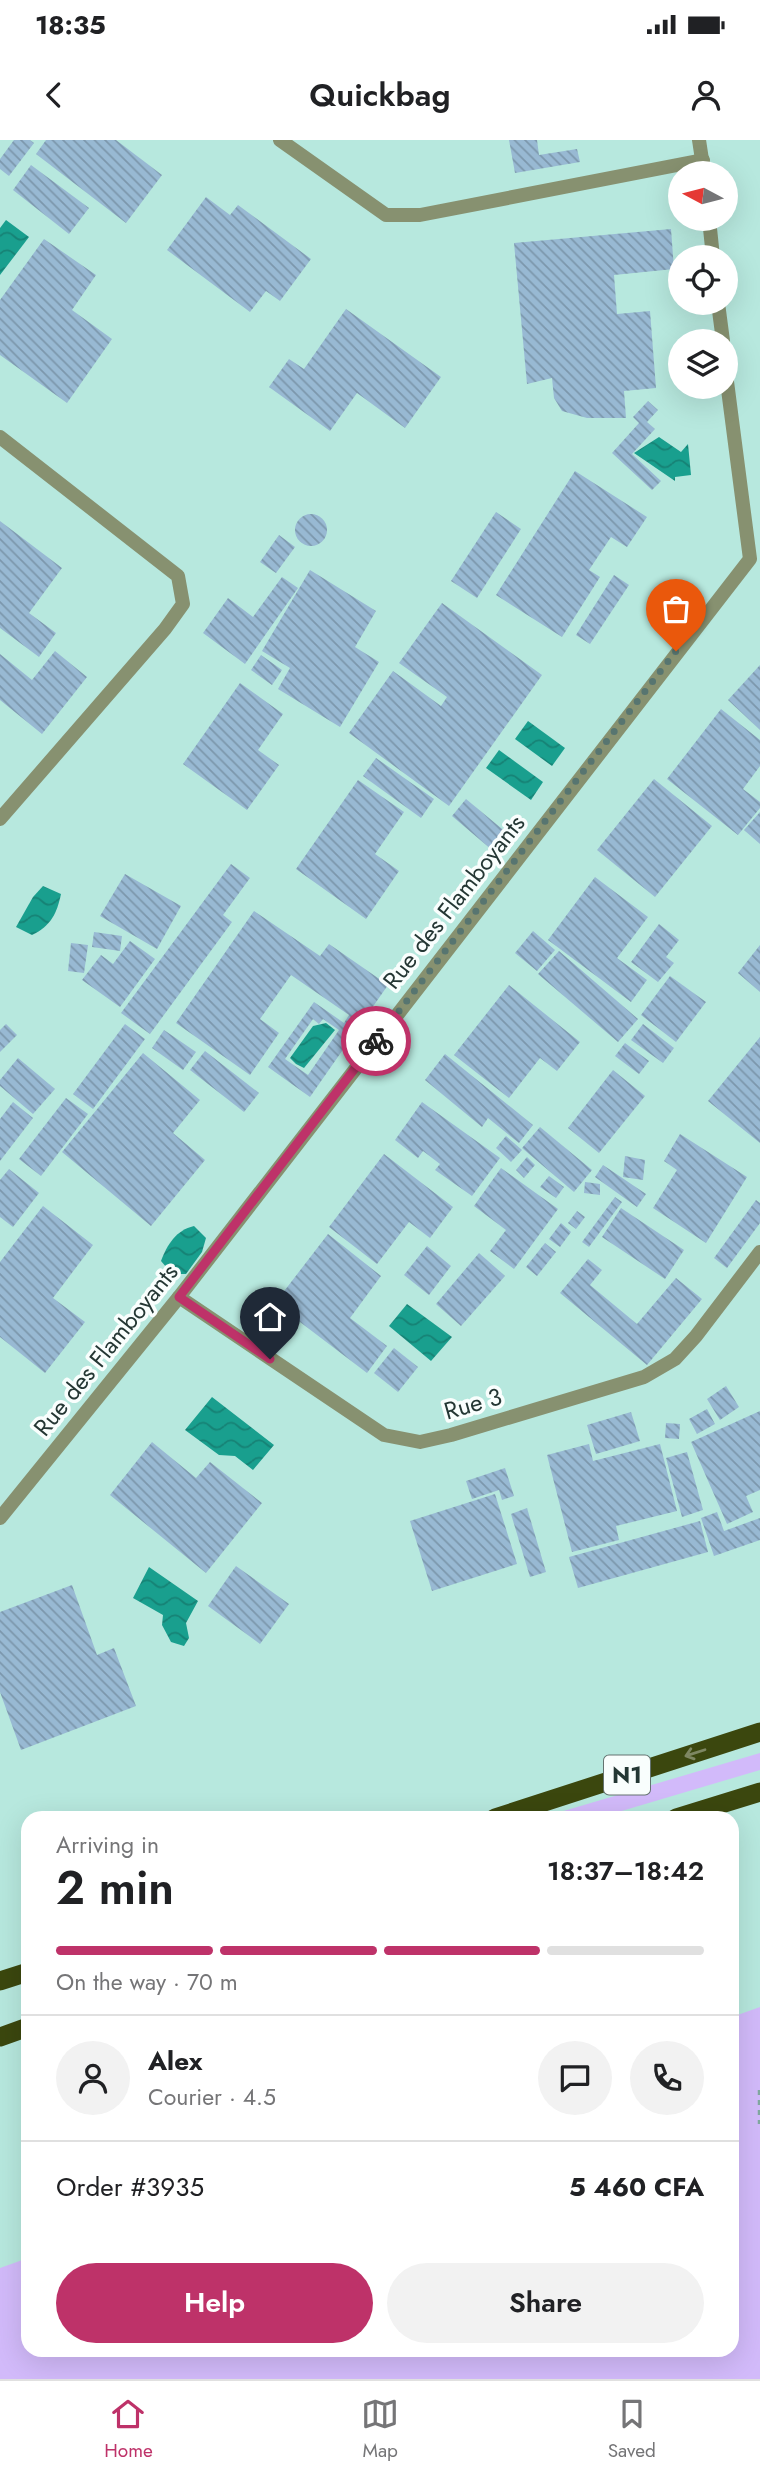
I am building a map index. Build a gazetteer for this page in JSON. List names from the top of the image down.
{
  "streets": {
    "highway": ["N1"],
    "street": ["Rue des Flamboyants", "Rue 3"]
  },
  "crossings": [
    ["Rue des Flamboyants", "Rue 3"]
  ],
  "north": "left",
  "page": {
    "status": "18:35",
    "header": "Quickbag",
    "heading": ["2 min", "Arriving in", "18:37–18:42"],
    "panel": [
      "Alex",
      "Courier · 4.5",
      "Order #3935",
      "5 460 CFA"
    ],
    "bar": "On the way · 70 m",
    "buttons": ["Help", "Share"],
    "tabs": ["Home", "Map", "Saved"]
  }
}
